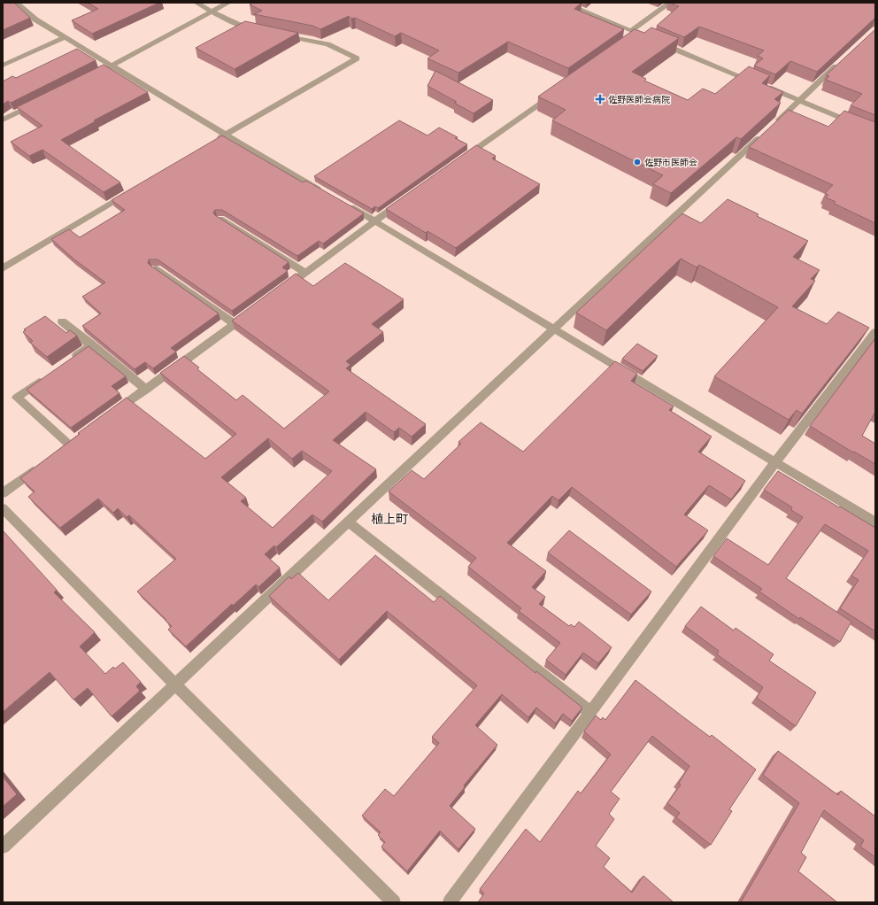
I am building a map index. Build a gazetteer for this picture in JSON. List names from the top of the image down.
{
  "districts": ["植上町"],
  "places": {
    "health": ["佐野医師会病院"],
    "other": ["佐野市医師会"]
  }
}
